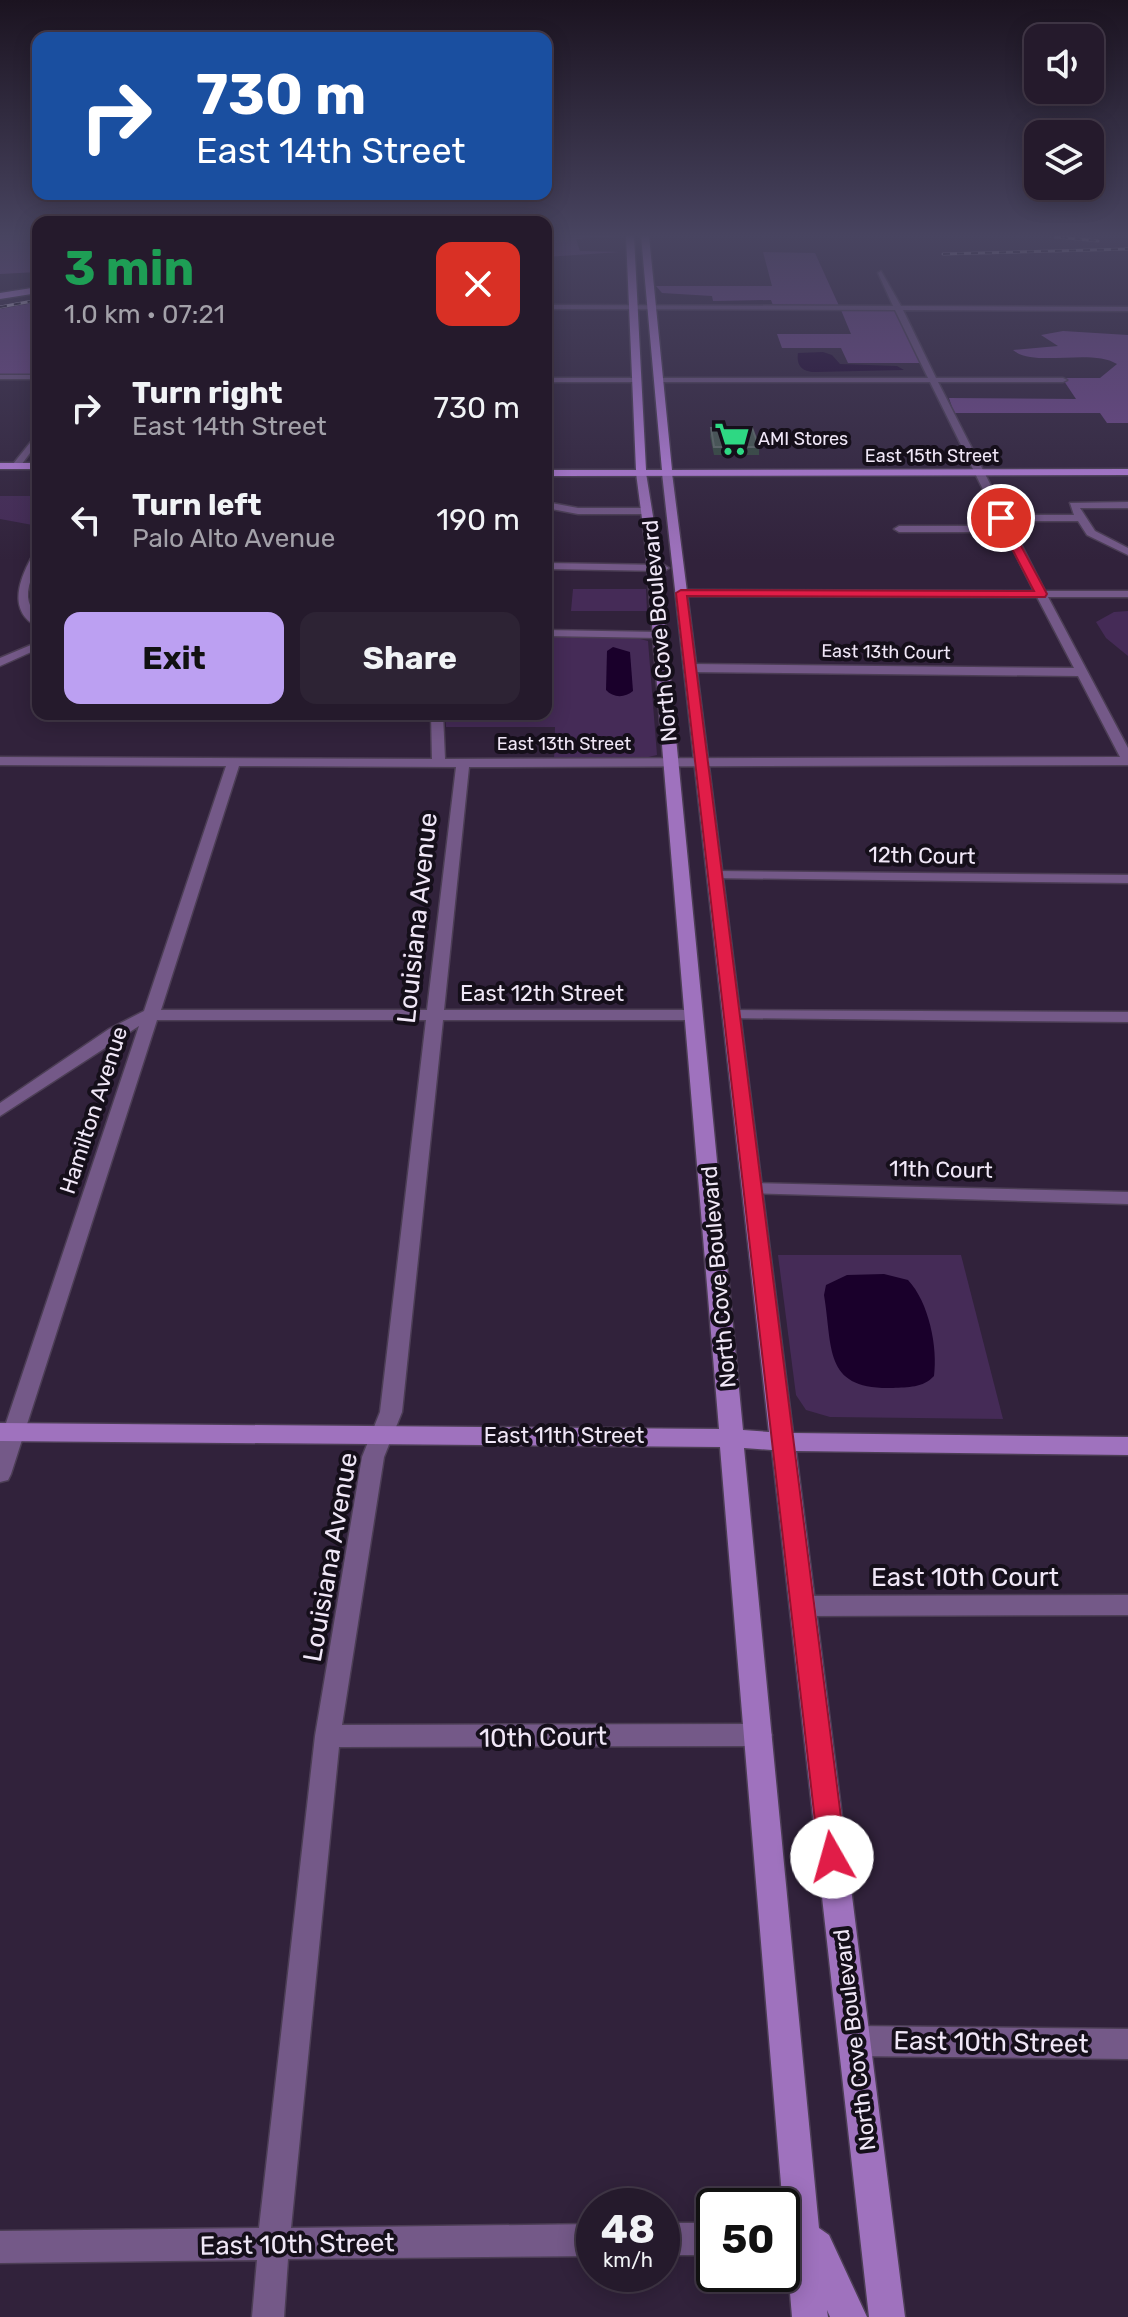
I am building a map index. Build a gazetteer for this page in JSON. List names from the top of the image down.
{
  "streets": {
    "main road": ["East 15th Street", "North Cove Boulevard", "East 11th Street"],
    "street": [
      "East 13th Court",
      "East 13th Street",
      "12th Court",
      "Louisiana Avenue",
      "East 12th Street",
      "Hamilton Avenue",
      "11th Court",
      "East 10th Court",
      "10th Court",
      "East 10th Street"
    ]
  },
  "crossings": [
    ["East 15th Street", "North Cove Boulevard"],
    ["North Cove Boulevard", "East 13th Court"],
    ["North Cove Boulevard", "East 13th Street"],
    ["North Cove Boulevard", "12th Court"],
    ["North Cove Boulevard", "East 12th Street"],
    ["North Cove Boulevard", "11th Court"],
    ["North Cove Boulevard", "East 11th Street"],
    ["North Cove Boulevard", "East 10th Court"],
    ["North Cove Boulevard", "10th Court"],
    ["North Cove Boulevard", "East 10th Street"],
    ["East 13th Street", "Louisiana Avenue"],
    ["East 13th Street", "Hamilton Avenue"],
    ["Louisiana Avenue", "East 12th Street"],
    ["Louisiana Avenue", "East 11th Street"],
    ["Louisiana Avenue", "10th Court"],
    ["Louisiana Avenue", "East 10th Street"],
    ["East 12th Street", "Hamilton Avenue"],
    ["Hamilton Avenue", "East 11th Street"]
  ],
  "places": {
    "supermarket": ["AMI Stores"]
  },
  "page": {
    "turn": ["730 m", "East 14th Street"],
    "heading": ["3 min", "1.0 km · 07:21"],
    "list": [
      {
        "name": "Turn right",
        "note": "East 14th Street",
        "value": "730 m"
      },
      {
        "name": "Turn left",
        "note": "Palo Alto Avenue",
        "value": "190 m"
      }
    ],
    "buttons": ["Exit", "Share"],
    "speed": "48 km/h",
    "limit": "50"
  }
}
